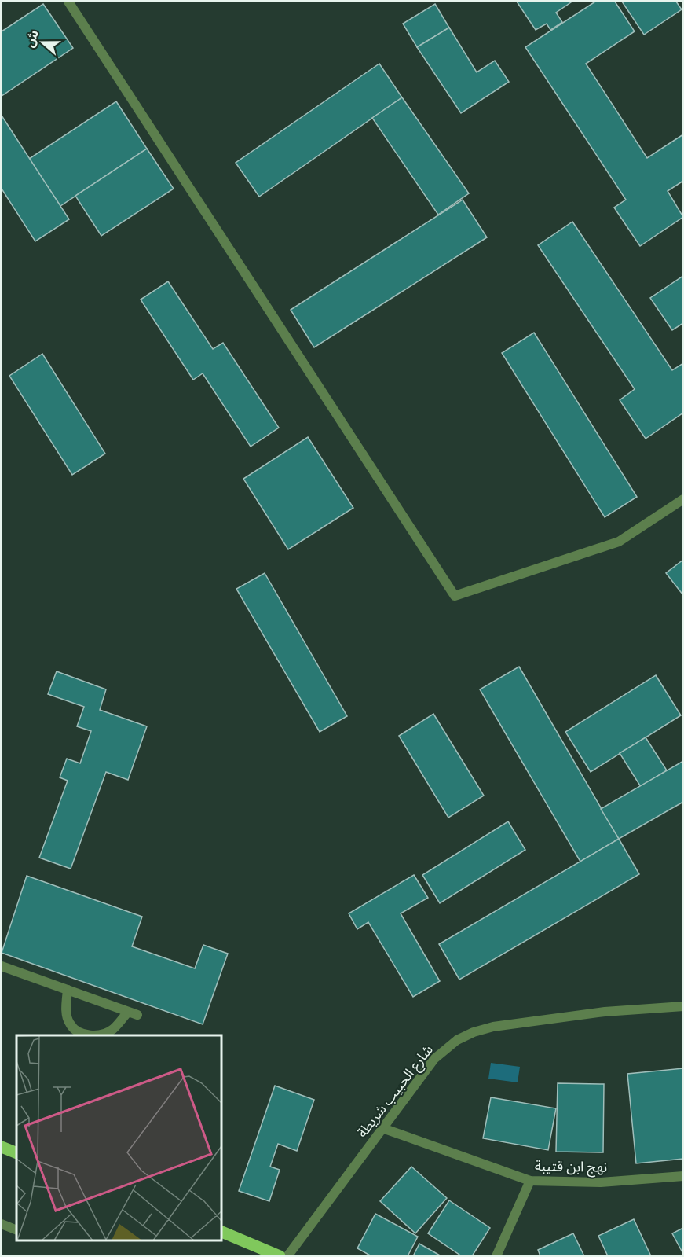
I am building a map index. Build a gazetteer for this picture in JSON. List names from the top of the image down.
{
  "streets": {
    "street": ["شارع الحبيب شريطة", "نهج ابن قتيبة"]
  },
  "crossings": [
    ["شارع الحبيب شريطة", "نهج ابن قتيبة"]
  ],
  "north": "left"
}
